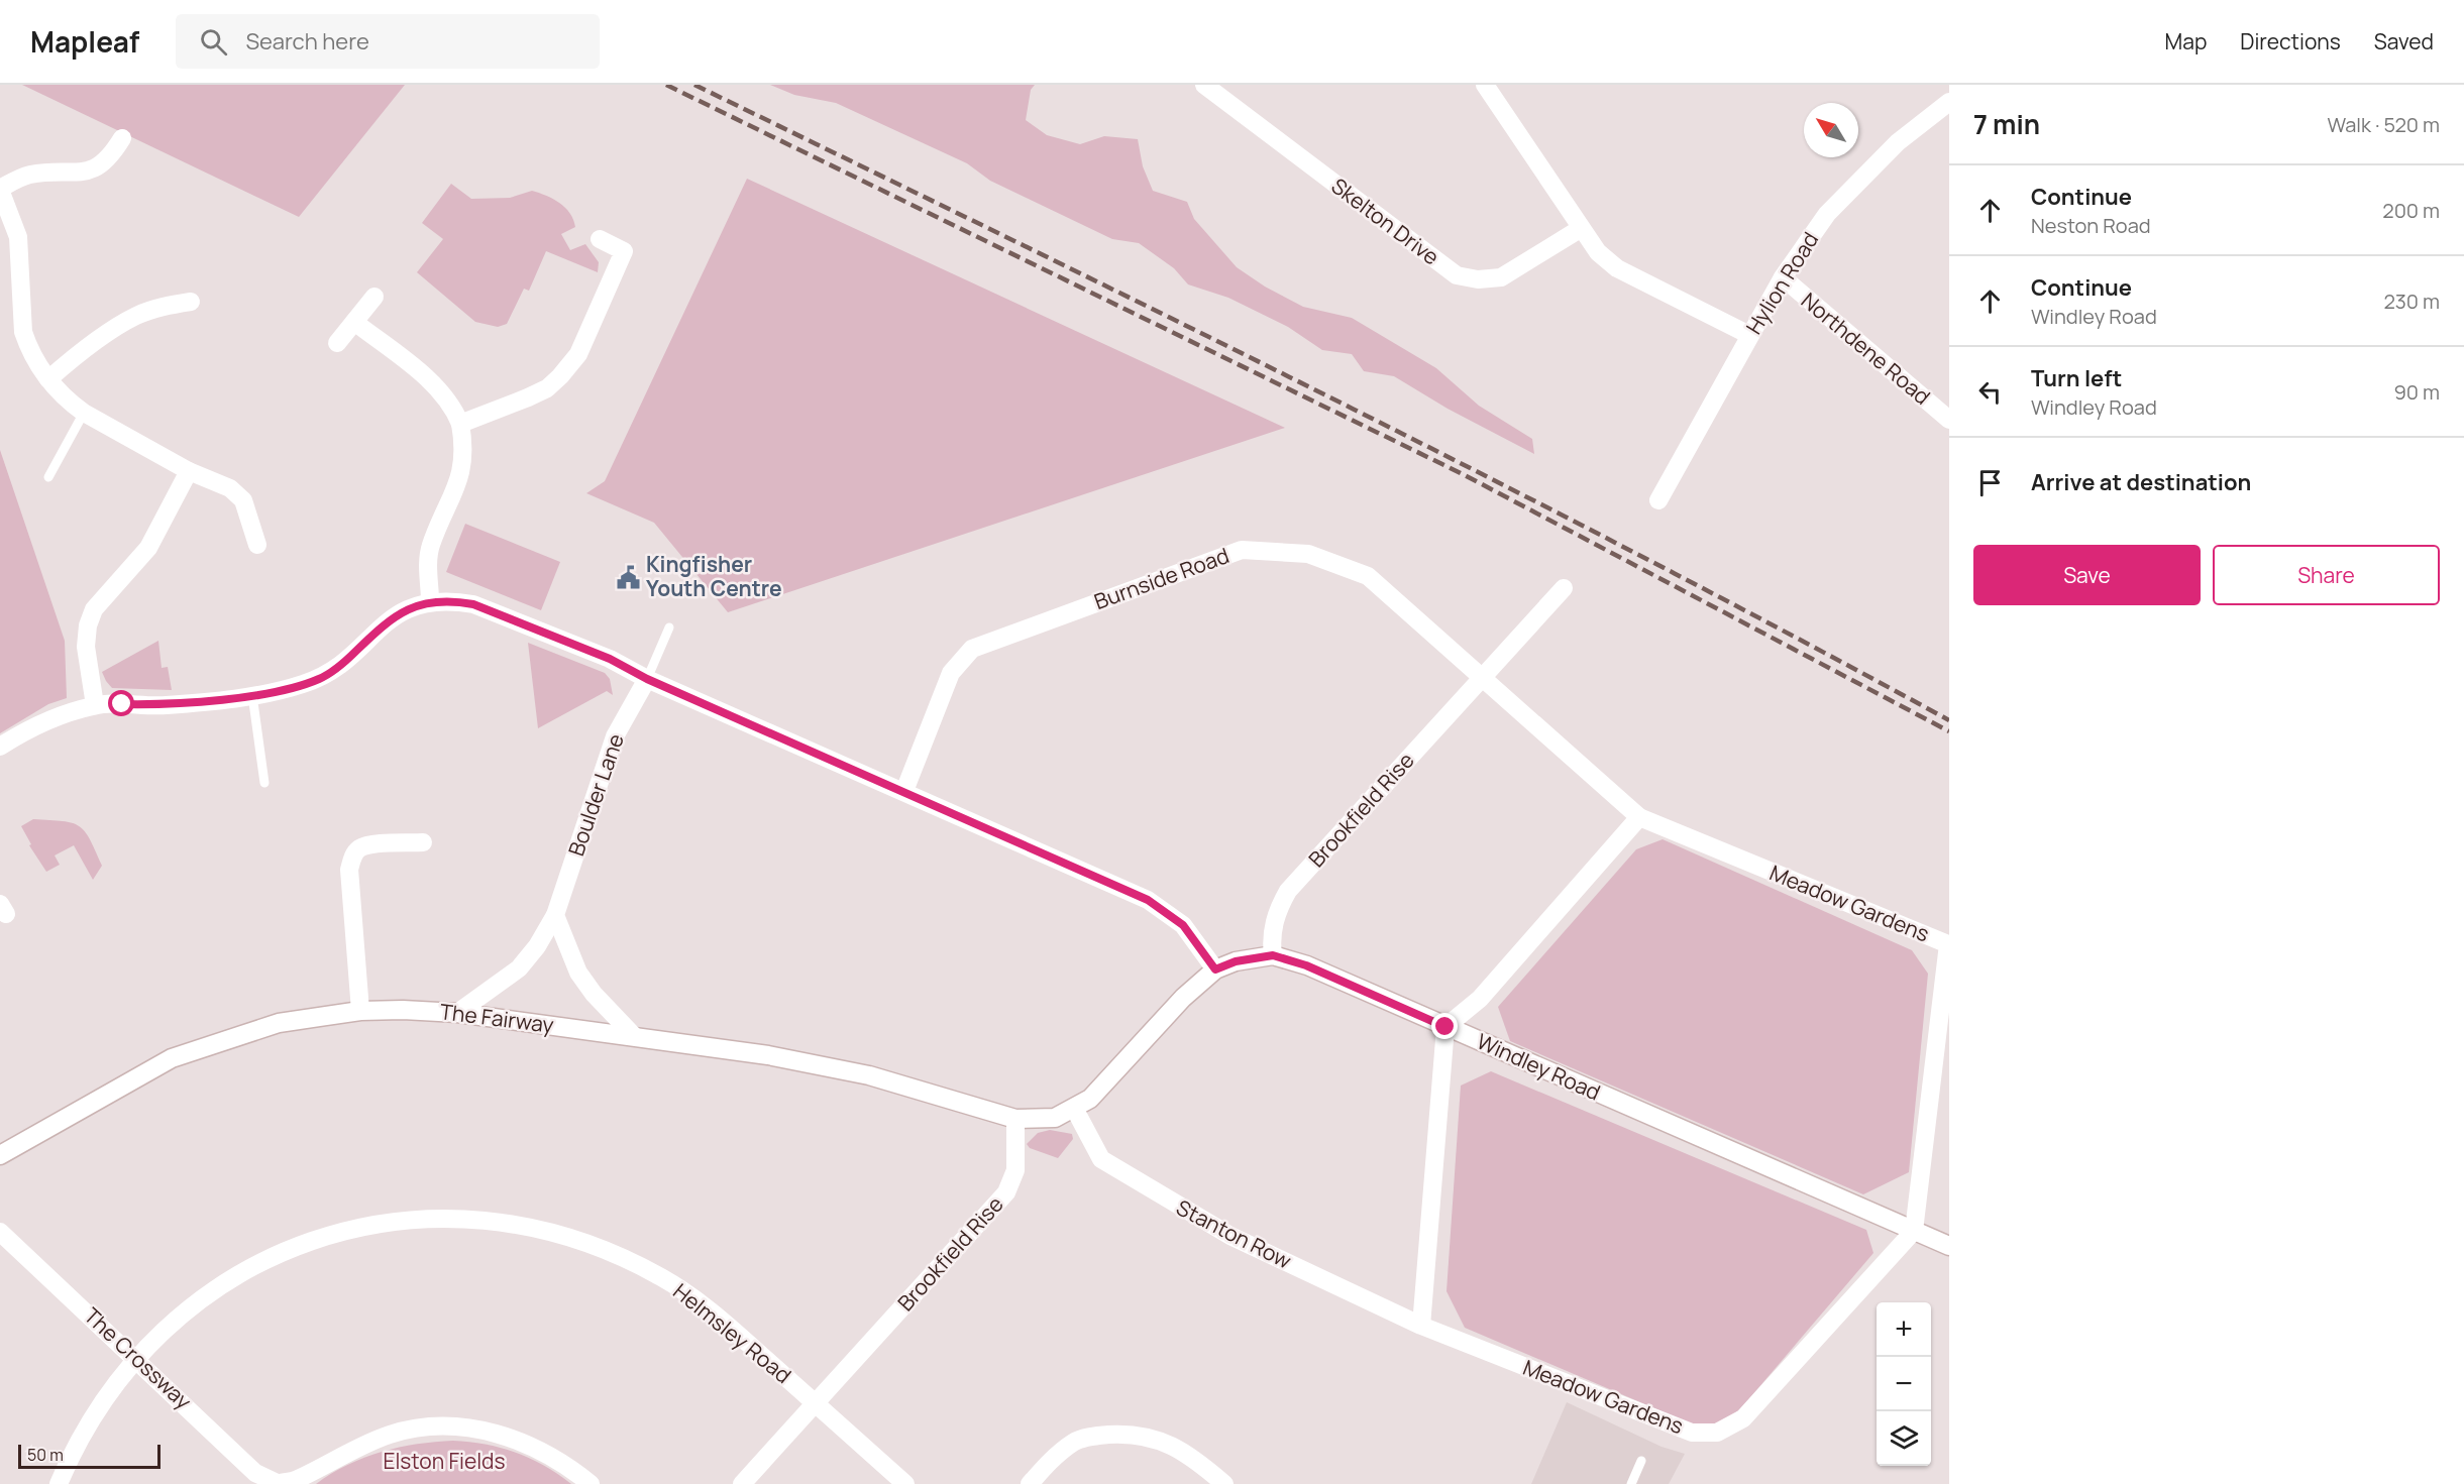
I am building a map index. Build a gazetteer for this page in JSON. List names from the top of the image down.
{
  "streets": {
    "street": [
      "Skelton Drive",
      "Hylion Road",
      "Northdene Road",
      "Burnside Road",
      "Boulder Lane",
      "Brookfield Rise",
      "Meadow Gardens",
      "The Fairway",
      "Windley Road",
      "Stanton Row",
      "Helmsley Road",
      "The Crossway"
    ]
  },
  "crossings": [
    ["Hylion Road", "Northdene Road"],
    ["Burnside Road", "Brookfield Rise"],
    ["Burnside Road", "Meadow Gardens"],
    ["Boulder Lane", "The Fairway"],
    ["Brookfield Rise", "The Fairway"],
    ["Brookfield Rise", "Windley Road"],
    ["Brookfield Rise", "Helmsley Road"],
    ["Meadow Gardens", "Windley Road"],
    ["Meadow Gardens", "Stanton Row"],
    ["Helmsley Road", "The Crossway"]
  ],
  "parks": ["Elston Fields"],
  "places": {
    "public building": ["Kingfisher Youth Centre"]
  },
  "scale_bar": "50 m",
  "north": "top left",
  "page": {
    "header": "Mapleaf",
    "search": "Search here",
    "nav": ["Map", "Directions", "Saved"],
    "heading": ["7 min", "Walk · 520 m"],
    "list": [
      ["Continue", "Neston Road", "200 m"],
      ["Continue", "Windley Road", "230 m"],
      ["Turn left", "Windley Road", "90 m"],
      "Arrive at destination"
    ],
    "buttons": ["Save", "Share"],
    "map_buttons": ["+", "−"],
    "scale": "50 m"
  }
}
